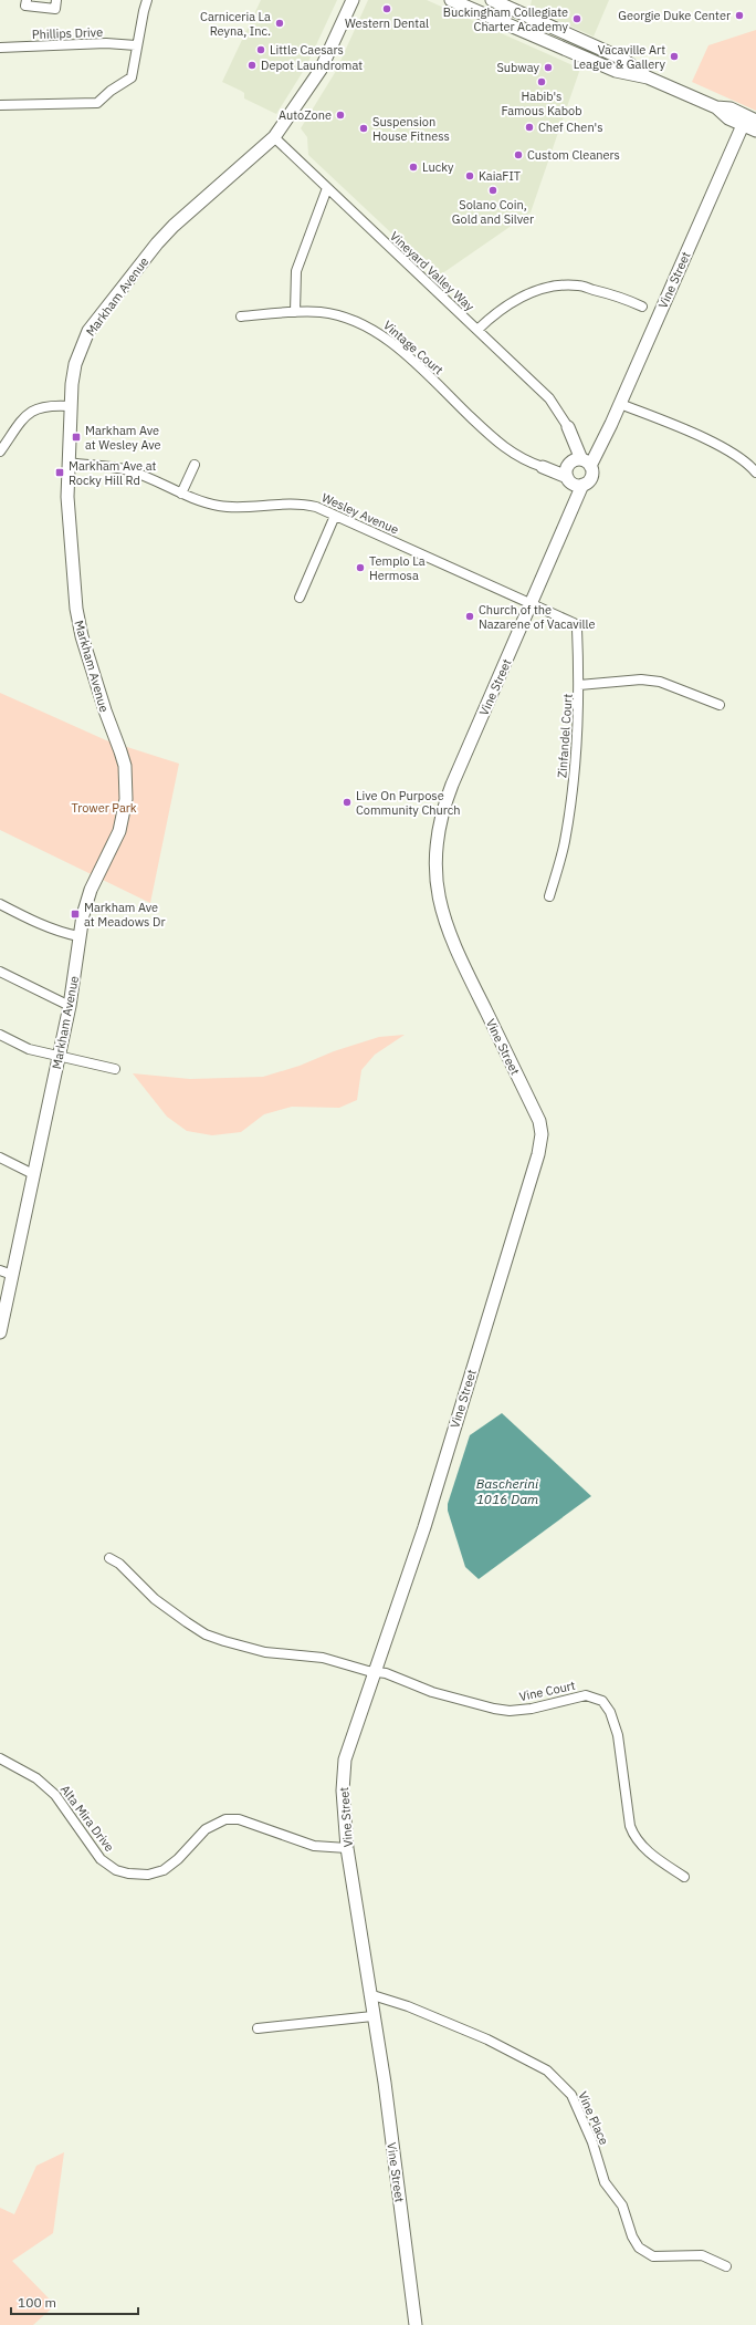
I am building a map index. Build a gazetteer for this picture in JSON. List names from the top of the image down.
{
  "streets": {
    "street": [
      "Phillips Drive",
      "Vineyard Valley Way",
      "Vine Street",
      "Markham Avenue",
      "Vintage Court",
      "Wesley Avenue",
      "Zinfandel Court",
      "Vine Court",
      "Alta Mira Drive",
      "Vine Place"
    ]
  },
  "crossings": [
    ["Vineyard Valley Way", "Markham Avenue"],
    ["Vine Street", "Wesley Avenue"],
    ["Vine Street", "Zinfandel Court"],
    ["Vine Street", "Vine Court"],
    ["Vine Street", "Alta Mira Drive"],
    ["Vine Street", "Vine Place"],
    ["Markham Avenue", "Wesley Avenue"],
    ["Wesley Avenue", "Zinfandel Court"]
  ],
  "water": ["Bascherini 1016 Dam"],
  "parks": ["Trower Park"],
  "places": {
    "other": [
      "Western Dental",
      "Georgie Duke Center",
      "Buckingham Collegiate Charter Academy",
      "Carniceria La Reyna, Inc.",
      "Little Caesars",
      "Vacaville Art League & Gallery",
      "Depot Laundromat",
      "Subway",
      "Habib's Famous Kabob",
      "AutoZone",
      "Chef Chen's",
      "Suspension House Fitness",
      "Custom Cleaners",
      "Lucky",
      "KaiaFIT",
      "Solano Coin, Gold and Silver",
      "Templo La Hermosa",
      "Church of the Nazarene of Vacaville",
      "Live On Purpose Community Church"
    ],
    "transit": ["Markham Ave at Wesley Ave", "Markham Ave at Rocky Hill Rd", "Markham Ave at Meadows Dr"]
  },
  "scale_bar": "100 m"
}
